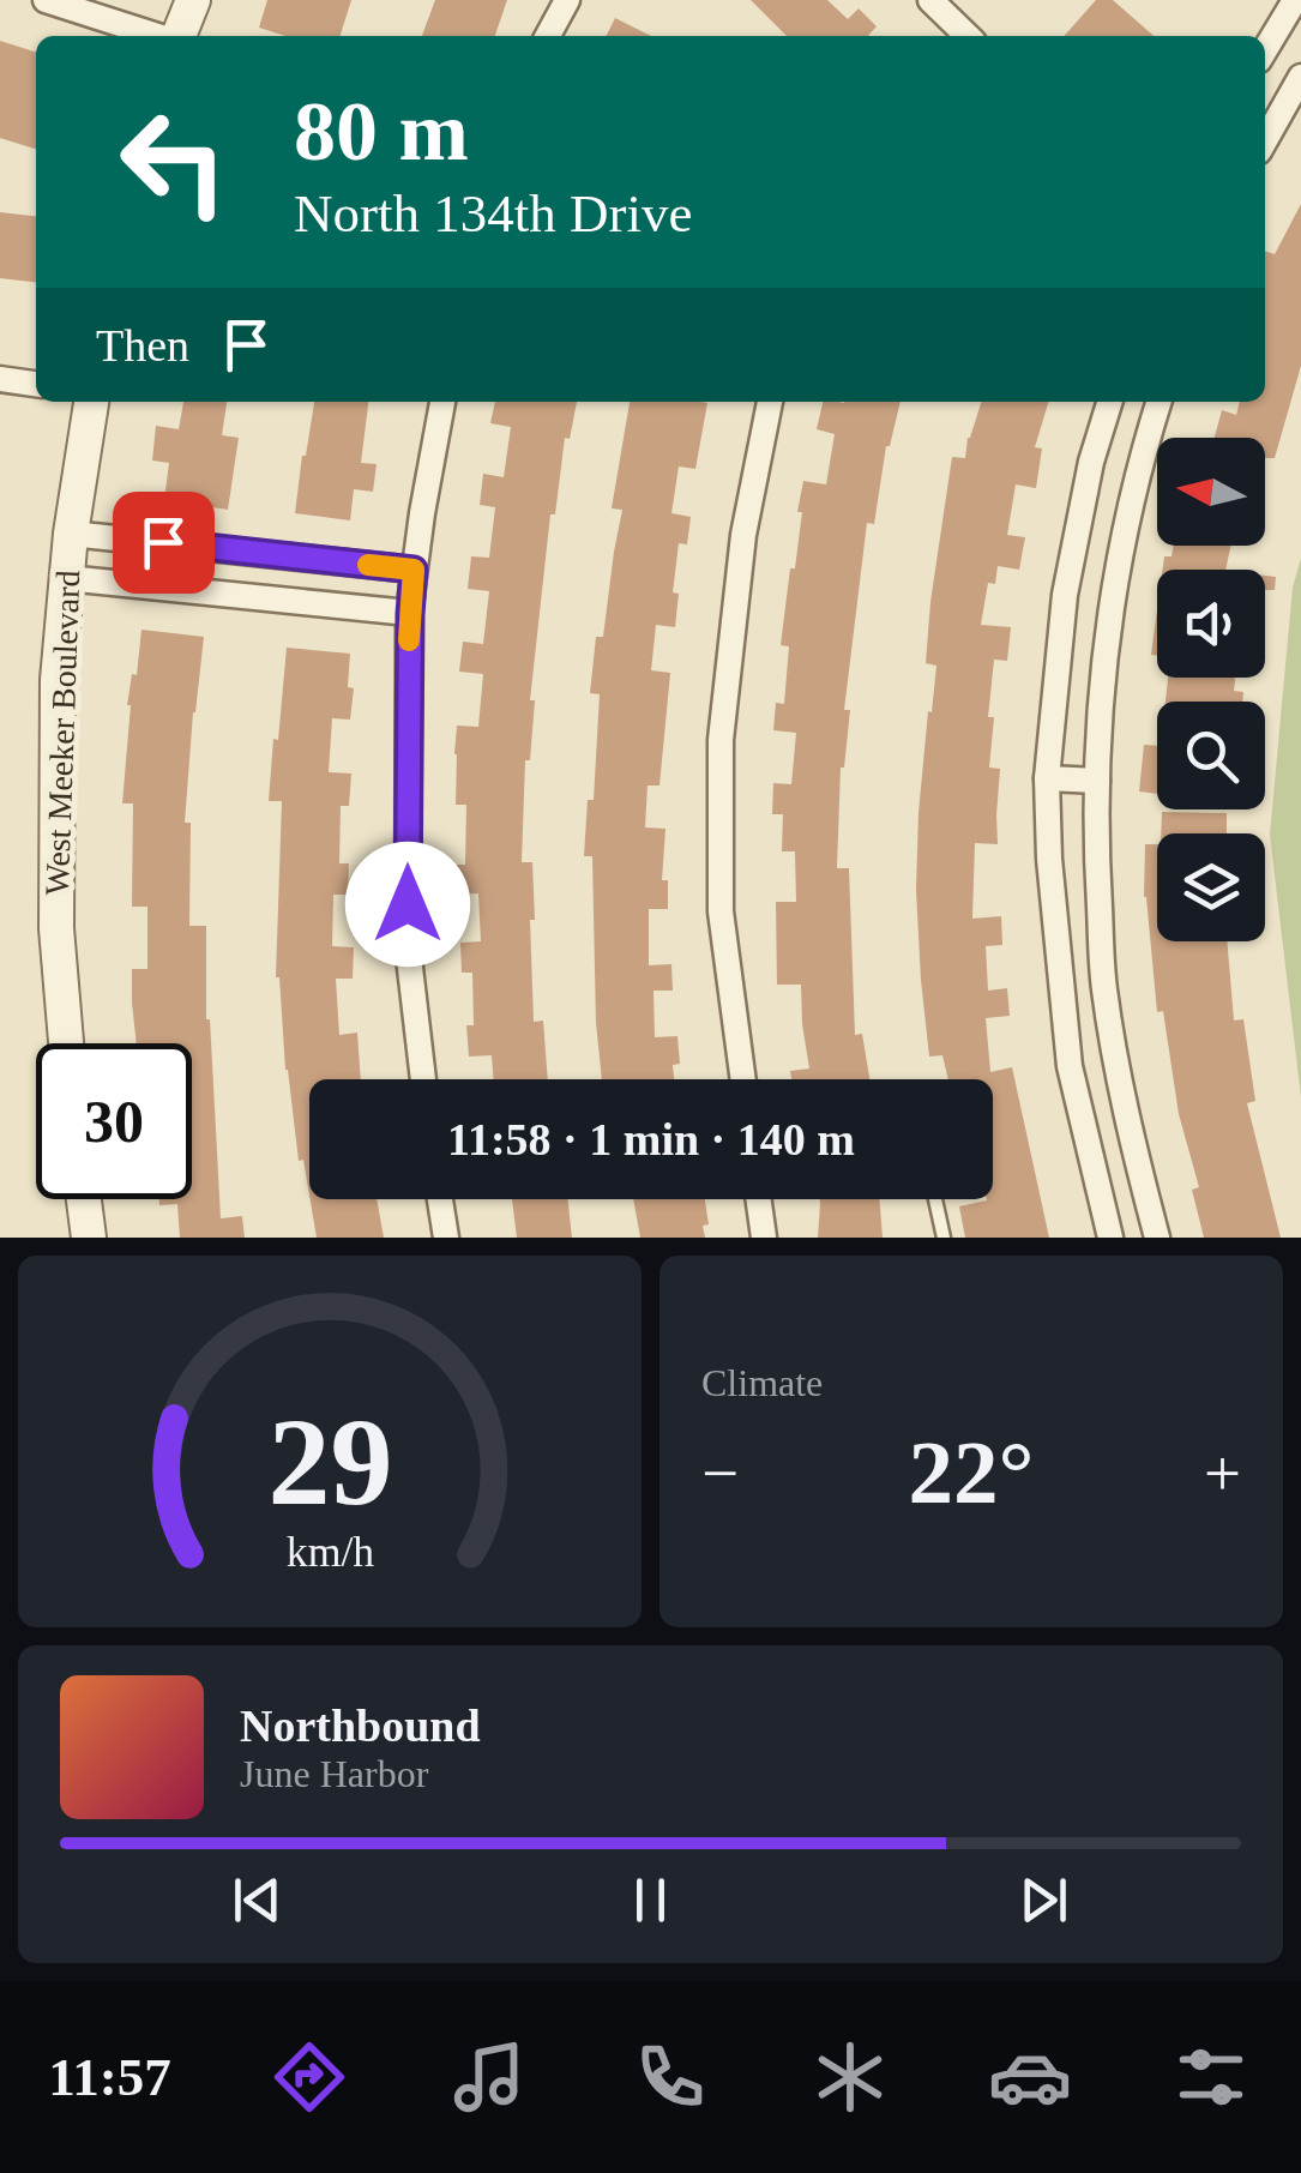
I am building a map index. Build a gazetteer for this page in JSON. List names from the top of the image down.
{
  "streets": {
    "street": ["West Meeker Boulevard"]
  },
  "north": "left",
  "page": {
    "turn": ["80 m", "North 134th Drive"],
    "then": "Then",
    "limit": "30",
    "trip": "11:58 · 1 min · 140 m",
    "tile": "Climate",
    "heat": ["−", "22°", "+"],
    "song": ["Northbound", "June Harbor"],
    "tabs": "11:57",
    "gauge": ["29", "km/h"]
  }
}
